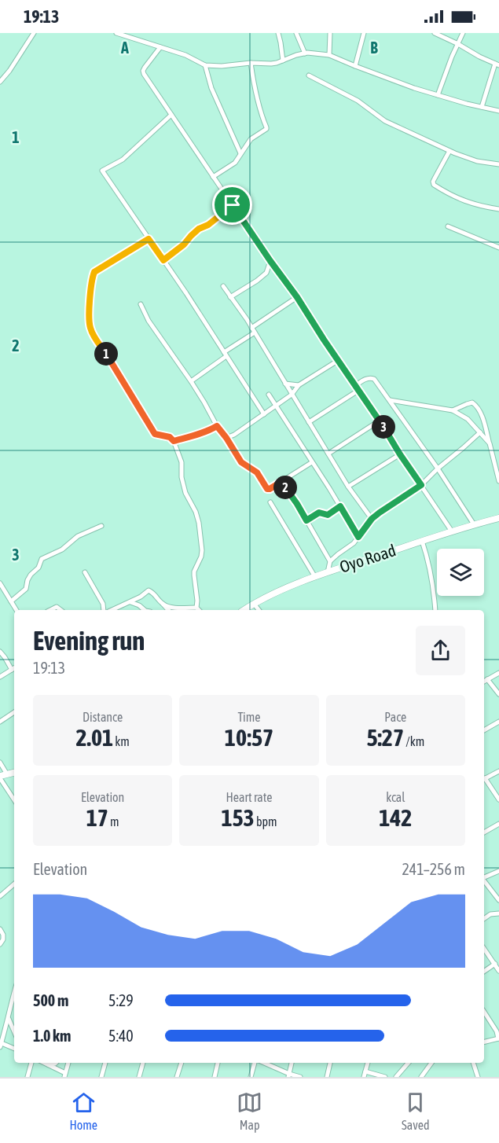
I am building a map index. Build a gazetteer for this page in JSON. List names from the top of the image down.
{
  "streets": {
    "street": ["Oyo Road"]
  },
  "page": {
    "status": "19:13",
    "pins": ["1", "3", "2"],
    "heading": ["Evening run", "19:13"],
    "stats": [
      ["Distance", "2.01 km"],
      ["Time", "10:57"],
      ["Pace", "5:27 /km"],
      ["Elevation", "17 m"],
      ["Heart rate", "153 bpm"],
      ["kcal", "142"]
    ],
    "chart": ["Elevation", "241–256 m"],
    "list": [
      {
        "name": "500 m",
        "note": "5:29"
      },
      {
        "name": "1.0 km",
        "note": "5:40"
      }
    ],
    "tabs": ["Home", "Map", "Saved"]
  },
  "grid": {
    "columns": ["A", "B"],
    "rows": ["1", "2", "3"]
  }
}
